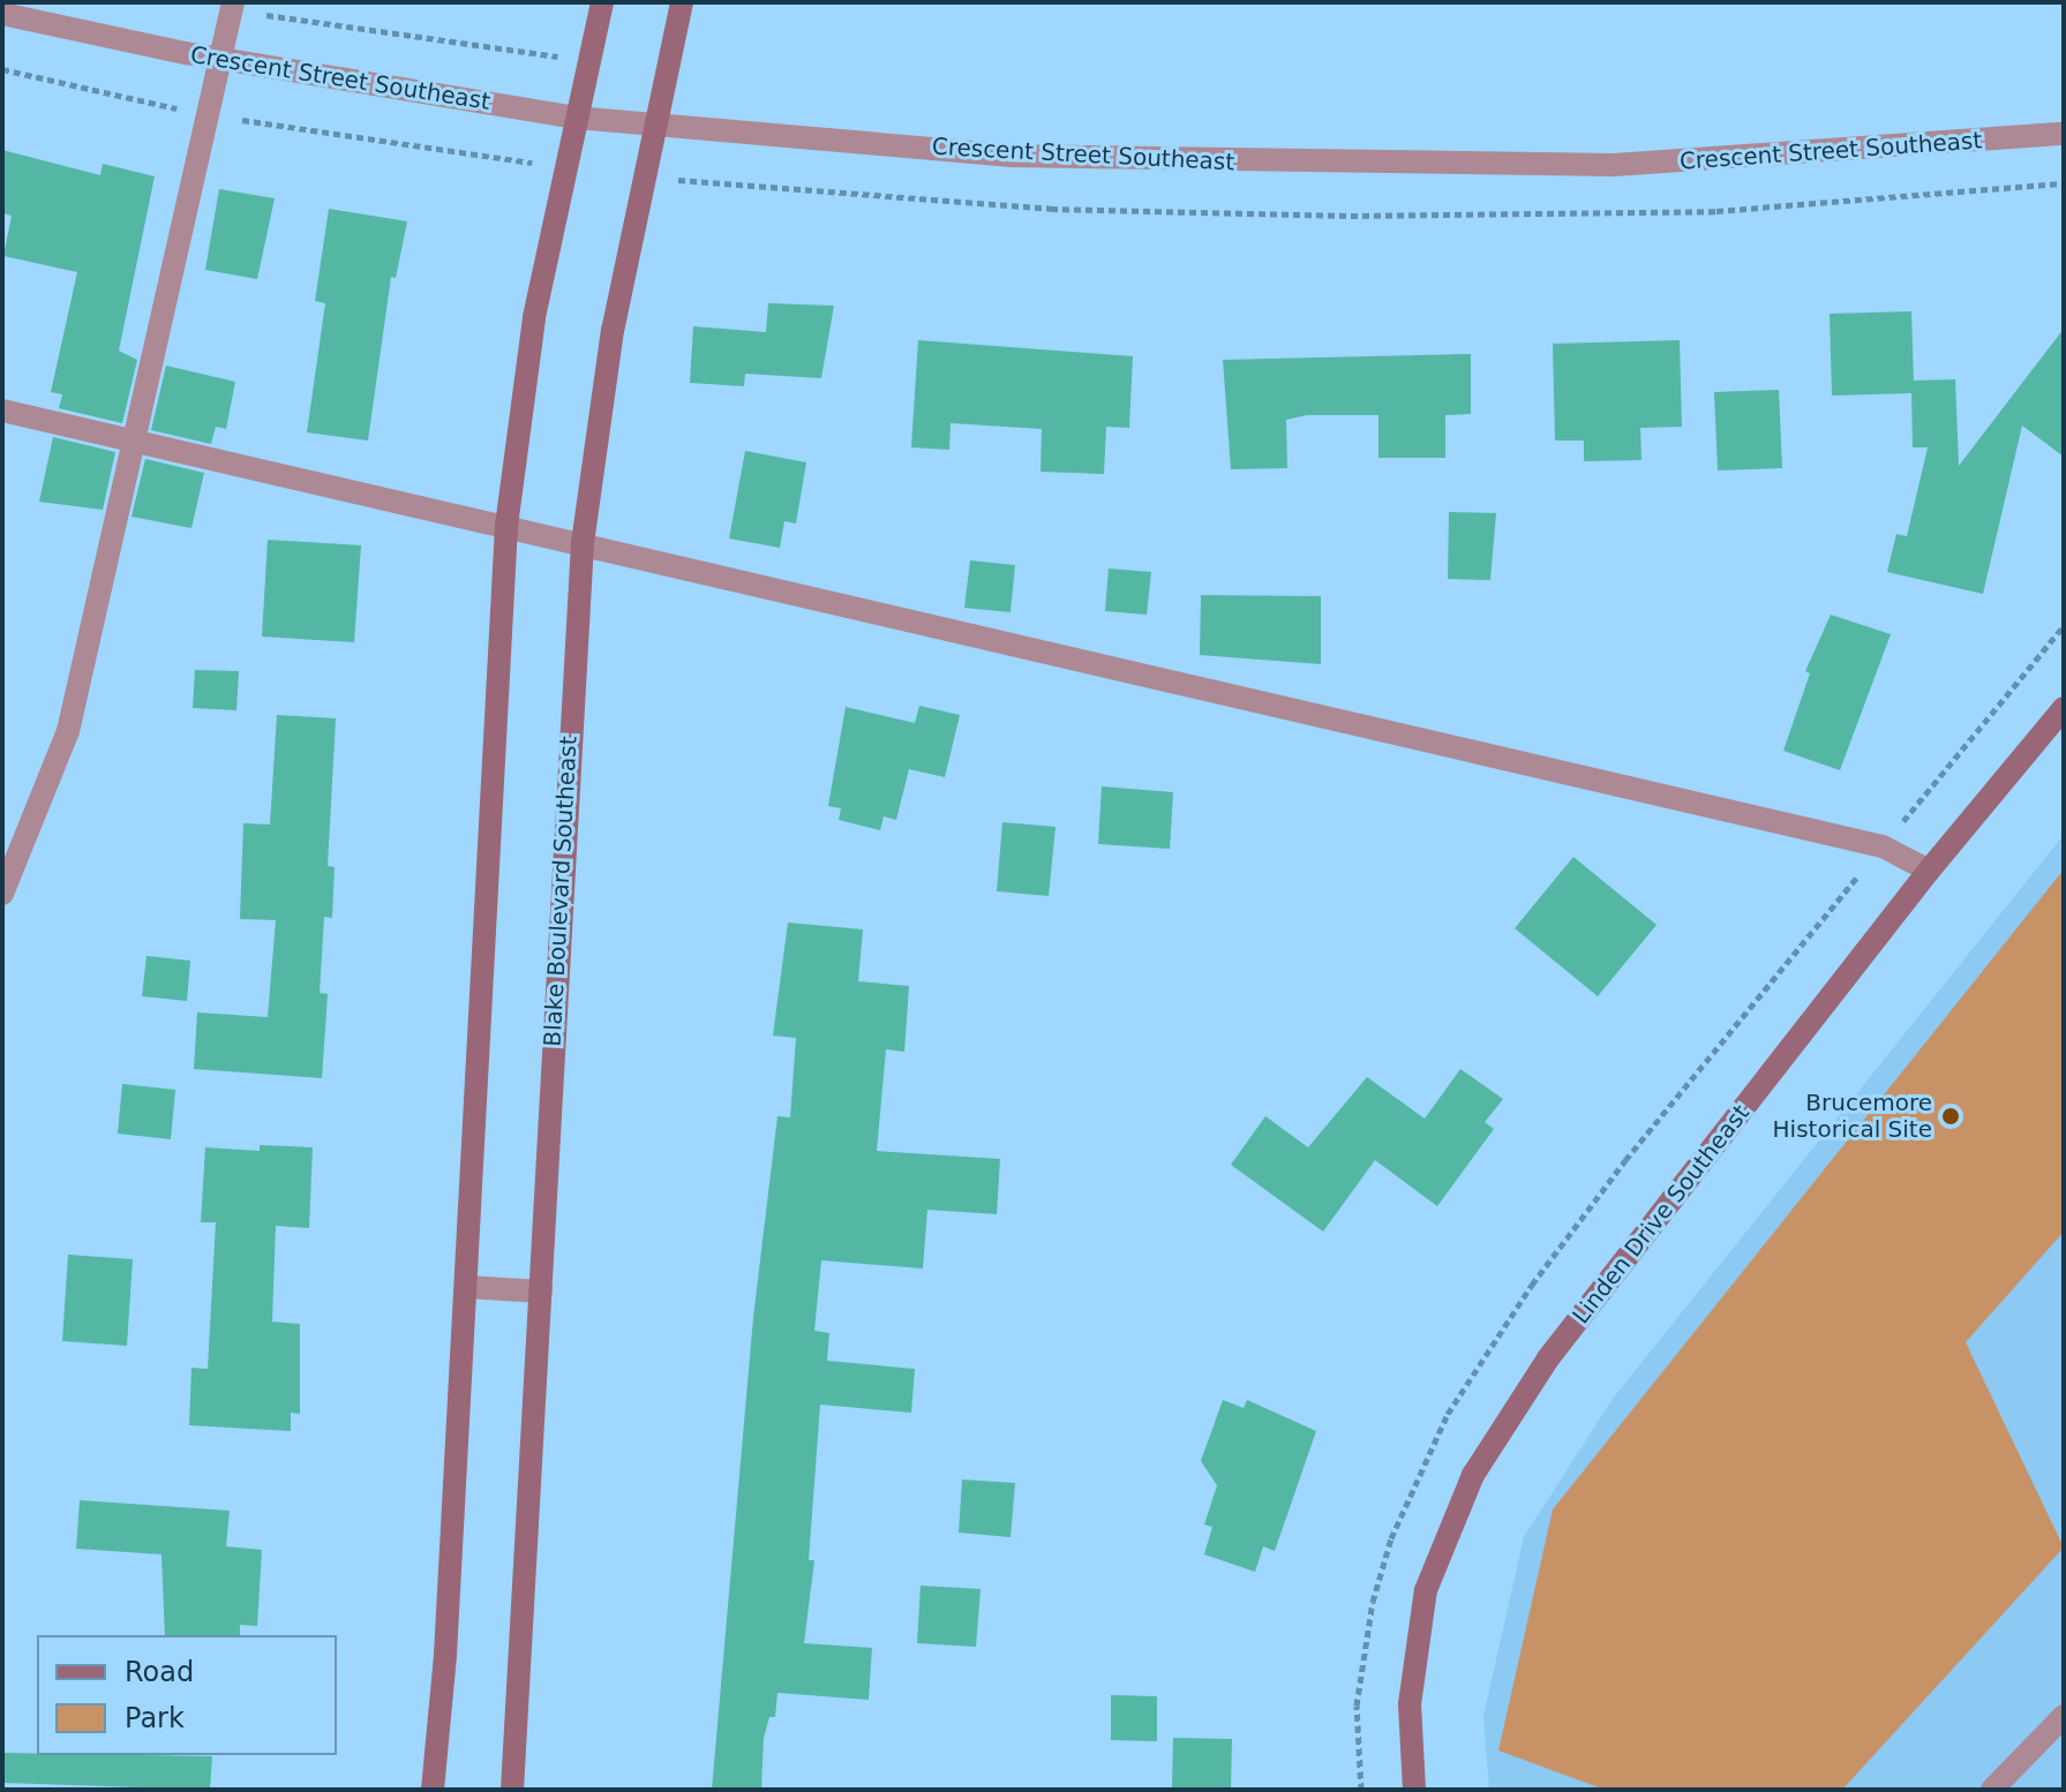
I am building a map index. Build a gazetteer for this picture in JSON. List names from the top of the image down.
{
  "streets": {
    "street": ["Crescent Street Southeast", "Blake Boulevard Southeast", "Linden Drive Southeast"]
  },
  "crossings": [
    ["Crescent Street Southeast", "Blake Boulevard Southeast"]
  ],
  "places": ["Brucemore Historical Site"],
  "legend": ["Road", "Park"]
}
